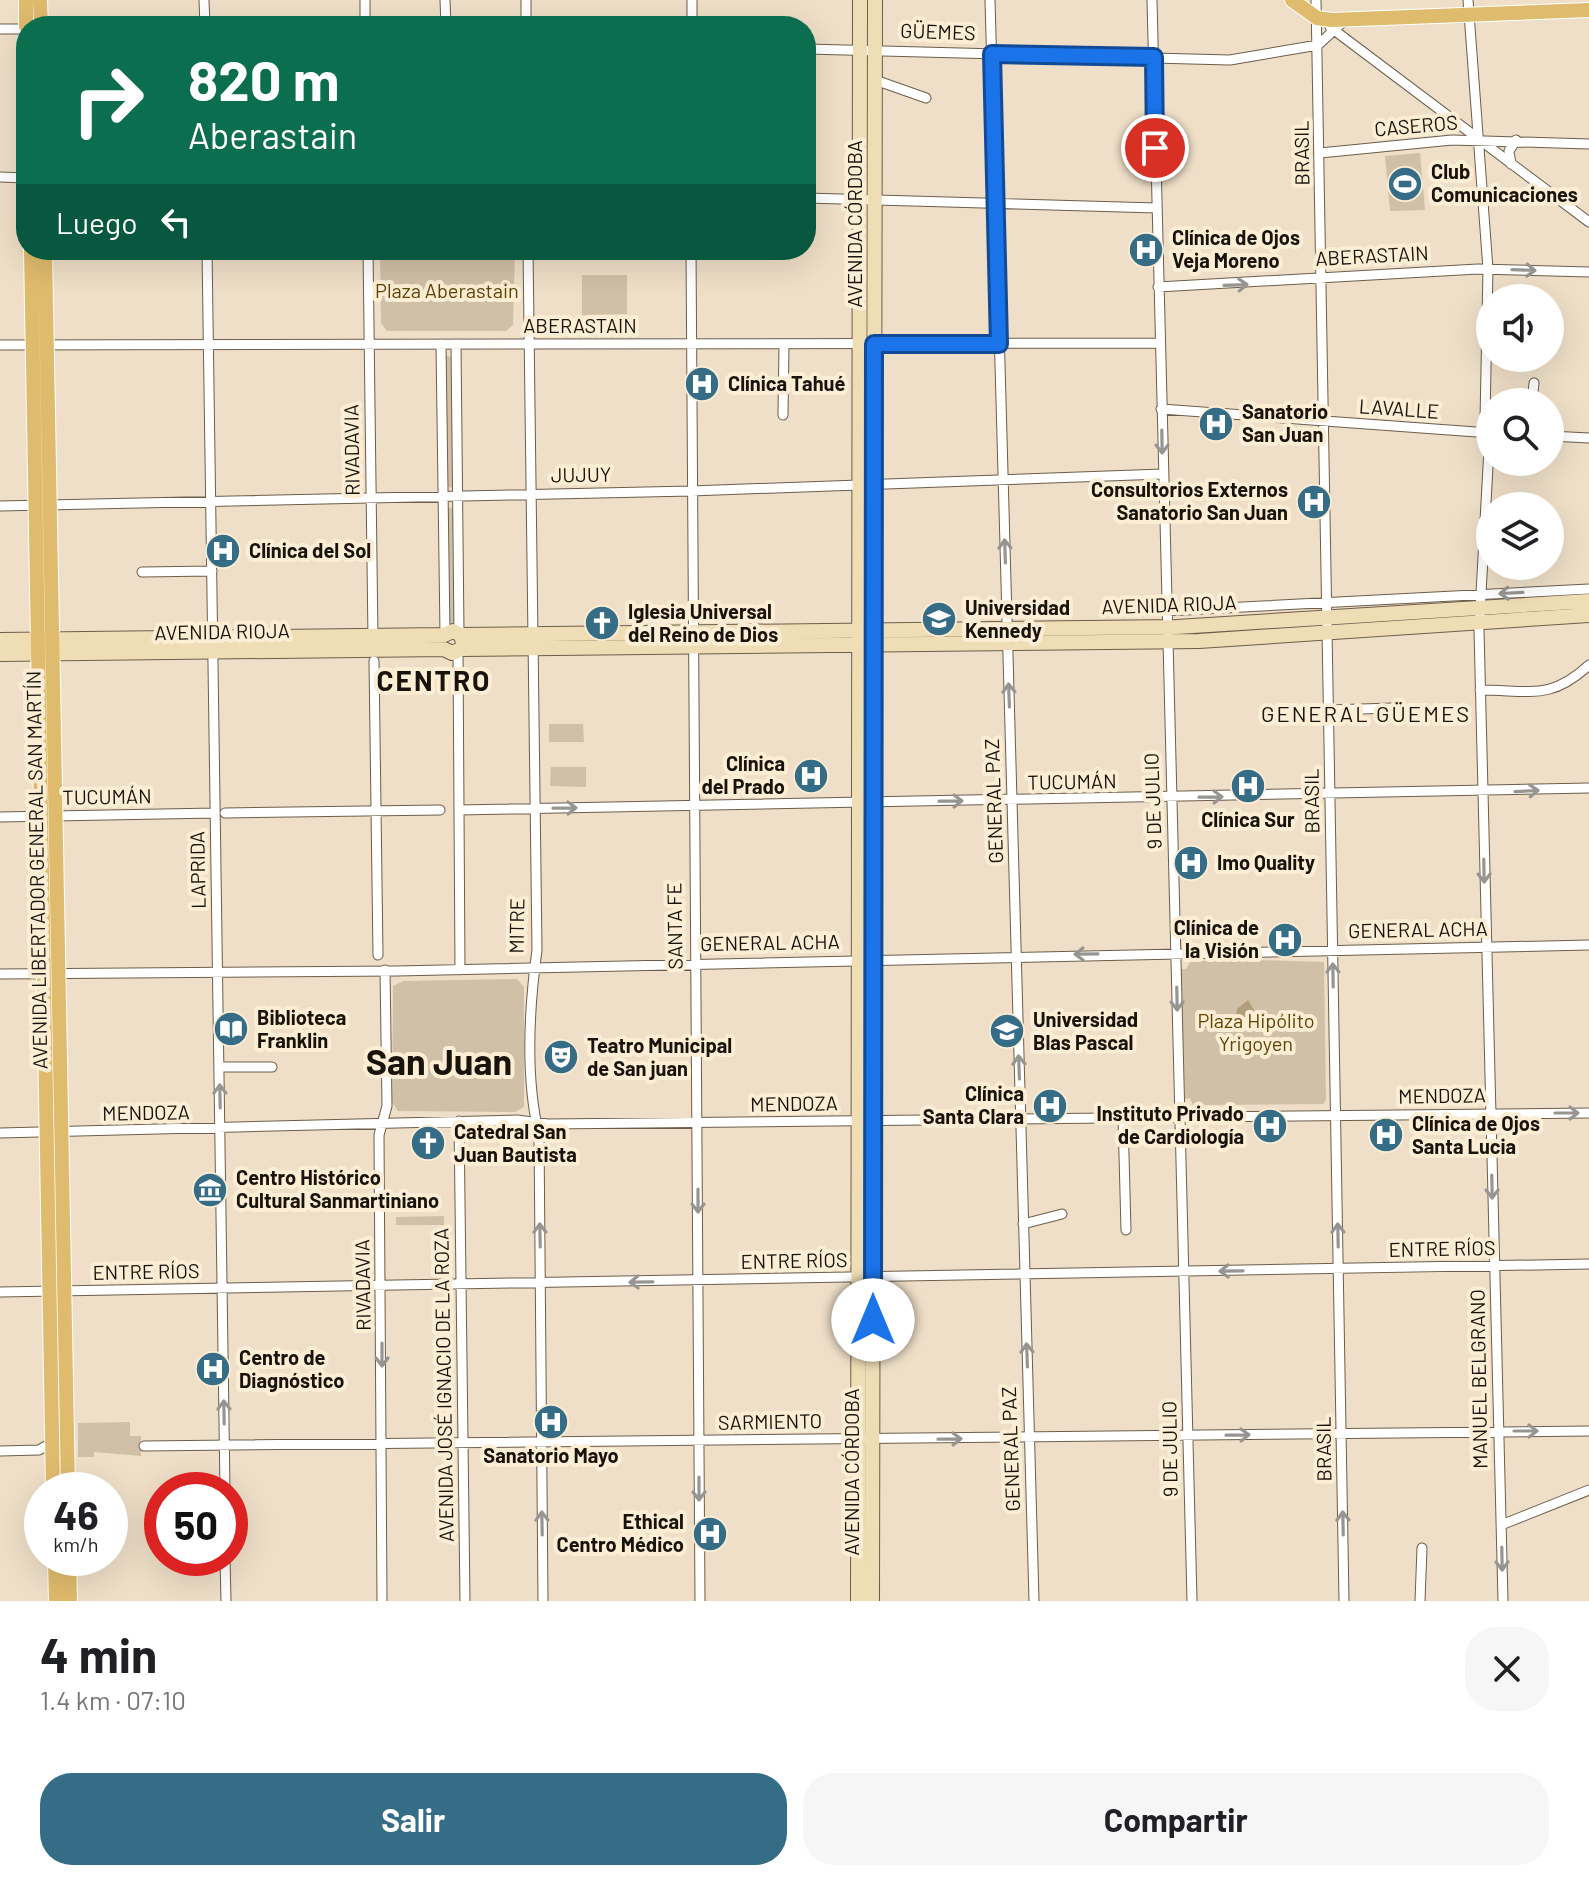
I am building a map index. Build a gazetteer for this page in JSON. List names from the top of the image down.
{
  "streets": {
    "main road": ["AVENIDA CÓRDOBA", "AVENIDA RIOJA", "AVENIDA LIBERTADOR GENERAL SAN MARTÍN"],
    "street": [
      "GÜEMES",
      "CASEROS",
      "BRASIL",
      "ABERASTAIN",
      "LAVALLE",
      "RIVADAVIA",
      "JUJUY",
      "TUCUMÁN",
      "GENERAL PAZ",
      "9 DE JULIO",
      "LAPRIDA",
      "MITRE",
      "SANTA FE",
      "GENERAL ACHA",
      "MENDOZA",
      "ENTRE RÍOS",
      "MANUEL BELGRANO",
      "AVENIDA JOSÉ IGNACIO DE LA ROZA",
      "SARMIENTO"
    ]
  },
  "crossings": [
    ["GÜEMES", "BRASIL"],
    ["GÜEMES", "AVENIDA CÓRDOBA"],
    ["GÜEMES", "GENERAL PAZ"],
    ["GÜEMES", "9 DE JULIO"],
    ["CASEROS", "BRASIL"],
    ["CASEROS", "MANUEL BELGRANO"],
    ["BRASIL", "ABERASTAIN"],
    ["BRASIL", "LAVALLE"],
    ["BRASIL", "AVENIDA RIOJA"],
    ["BRASIL", "TUCUMÁN"],
    ["BRASIL", "GENERAL ACHA"],
    ["BRASIL", "MENDOZA"],
    ["BRASIL", "ENTRE RÍOS"],
    ["BRASIL", "SARMIENTO"],
    ["AVENIDA CÓRDOBA", "ABERASTAIN"],
    ["AVENIDA CÓRDOBA", "JUJUY"],
    ["AVENIDA CÓRDOBA", "AVENIDA RIOJA"],
    ["AVENIDA CÓRDOBA", "TUCUMÁN"],
    ["AVENIDA CÓRDOBA", "GENERAL ACHA"],
    ["AVENIDA CÓRDOBA", "MENDOZA"],
    ["AVENIDA CÓRDOBA", "ENTRE RÍOS"],
    ["AVENIDA CÓRDOBA", "SARMIENTO"],
    ["ABERASTAIN", "RIVADAVIA"],
    ["ABERASTAIN", "GENERAL PAZ"],
    ["ABERASTAIN", "9 DE JULIO"],
    ["ABERASTAIN", "AVENIDA LIBERTADOR GENERAL SAN MARTÍN"],
    ["ABERASTAIN", "LAPRIDA"],
    ["ABERASTAIN", "MITRE"],
    ["ABERASTAIN", "SANTA FE"],
    ["ABERASTAIN", "MANUEL BELGRANO"],
    ["LAVALLE", "9 DE JULIO"],
    ["RIVADAVIA", "JUJUY"],
    ["RIVADAVIA", "AVENIDA RIOJA"],
    ["RIVADAVIA", "TUCUMÁN"],
    ["RIVADAVIA", "GENERAL ACHA"],
    ["RIVADAVIA", "MENDOZA"],
    ["RIVADAVIA", "ENTRE RÍOS"],
    ["RIVADAVIA", "SARMIENTO"],
    ["JUJUY", "GENERAL PAZ"],
    ["JUJUY", "9 DE JULIO"],
    ["JUJUY", "AVENIDA LIBERTADOR GENERAL SAN MARTÍN"],
    ["JUJUY", "LAPRIDA"],
    ["JUJUY", "MITRE"],
    ["JUJUY", "SANTA FE"],
    ["AVENIDA RIOJA", "GENERAL PAZ"],
    ["AVENIDA RIOJA", "9 DE JULIO"],
    ["AVENIDA RIOJA", "AVENIDA LIBERTADOR GENERAL SAN MARTÍN"],
    ["AVENIDA RIOJA", "LAPRIDA"],
    ["AVENIDA RIOJA", "MITRE"],
    ["AVENIDA RIOJA", "SANTA FE"],
    ["AVENIDA RIOJA", "MANUEL BELGRANO"],
    ["TUCUMÁN", "GENERAL PAZ"],
    ["TUCUMÁN", "9 DE JULIO"],
    ["TUCUMÁN", "AVENIDA LIBERTADOR GENERAL SAN MARTÍN"],
    ["TUCUMÁN", "LAPRIDA"],
    ["TUCUMÁN", "MITRE"],
    ["TUCUMÁN", "SANTA FE"],
    ["TUCUMÁN", "MANUEL BELGRANO"],
    ["GENERAL PAZ", "GENERAL ACHA"],
    ["GENERAL PAZ", "MENDOZA"],
    ["GENERAL PAZ", "ENTRE RÍOS"],
    ["GENERAL PAZ", "SARMIENTO"],
    ["9 DE JULIO", "GENERAL ACHA"],
    ["9 DE JULIO", "MENDOZA"],
    ["9 DE JULIO", "ENTRE RÍOS"],
    ["9 DE JULIO", "SARMIENTO"],
    ["AVENIDA LIBERTADOR GENERAL SAN MARTÍN", "GENERAL ACHA"],
    ["AVENIDA LIBERTADOR GENERAL SAN MARTÍN", "MENDOZA"],
    ["AVENIDA LIBERTADOR GENERAL SAN MARTÍN", "ENTRE RÍOS"],
    ["LAPRIDA", "GENERAL ACHA"],
    ["LAPRIDA", "MENDOZA"],
    ["LAPRIDA", "ENTRE RÍOS"],
    ["LAPRIDA", "SARMIENTO"],
    ["MITRE", "GENERAL ACHA"],
    ["MITRE", "MENDOZA"],
    ["MITRE", "ENTRE RÍOS"],
    ["MITRE", "SARMIENTO"],
    ["SANTA FE", "GENERAL ACHA"],
    ["SANTA FE", "MENDOZA"],
    ["SANTA FE", "ENTRE RÍOS"],
    ["SANTA FE", "SARMIENTO"],
    ["GENERAL ACHA", "MANUEL BELGRANO"],
    ["MENDOZA", "MANUEL BELGRANO"],
    ["MENDOZA", "AVENIDA JOSÉ IGNACIO DE LA ROZA"],
    ["ENTRE RÍOS", "MANUEL BELGRANO"],
    ["ENTRE RÍOS", "AVENIDA JOSÉ IGNACIO DE LA ROZA"],
    ["MANUEL BELGRANO", "SARMIENTO"],
    ["AVENIDA JOSÉ IGNACIO DE LA ROZA", "SARMIENTO"]
  ],
  "one_way": ["TUCUMÁN", "GENERAL PAZ"],
  "districts": ["CENTRO", "GENERAL GÜEMES", "San Juan"],
  "parks": ["Plaza Aberastain", "Plaza Hipólito Yrigoyen"],
  "places": {
    "sports": ["Club Comunicaciones"],
    "hospital": [
      "Clínica de Ojos Veja Moreno",
      "Clínica Tahué",
      "Sanatorio San Juan",
      "Consultorios Externos Sanatorio San Juan",
      "Clínica del Sol",
      "Clínica del Prado",
      "Clínica Sur",
      "Imo Quality",
      "Clínica de la Visión",
      "Clínica Santa Clara",
      "Instituto Privado de Cardiología",
      "Clínica de Ojos Santa Lucia",
      "Centro de Diagnóstico",
      "Sanatorio Mayo",
      "Ethical Centro Médico"
    ],
    "school or university": ["Universidad Kennedy", "Universidad Blas Pascal"],
    "church": ["Iglesia Universal del Reino de Dios", "Catedral San Juan Bautista"],
    "library": ["Biblioteca Franklin"],
    "theatre": ["Teatro Municipal de San juan"],
    "museum": ["Centro Histórico Cultural Sanmartiniano"]
  },
  "page": {
    "turn": ["820 m", "Aberastain"],
    "then": "Luego",
    "speed": "46 km/h",
    "limit": "50",
    "heading": ["4 min", "1.4 km · 07:10"],
    "buttons": ["Salir", "Compartir"]
  }
}
